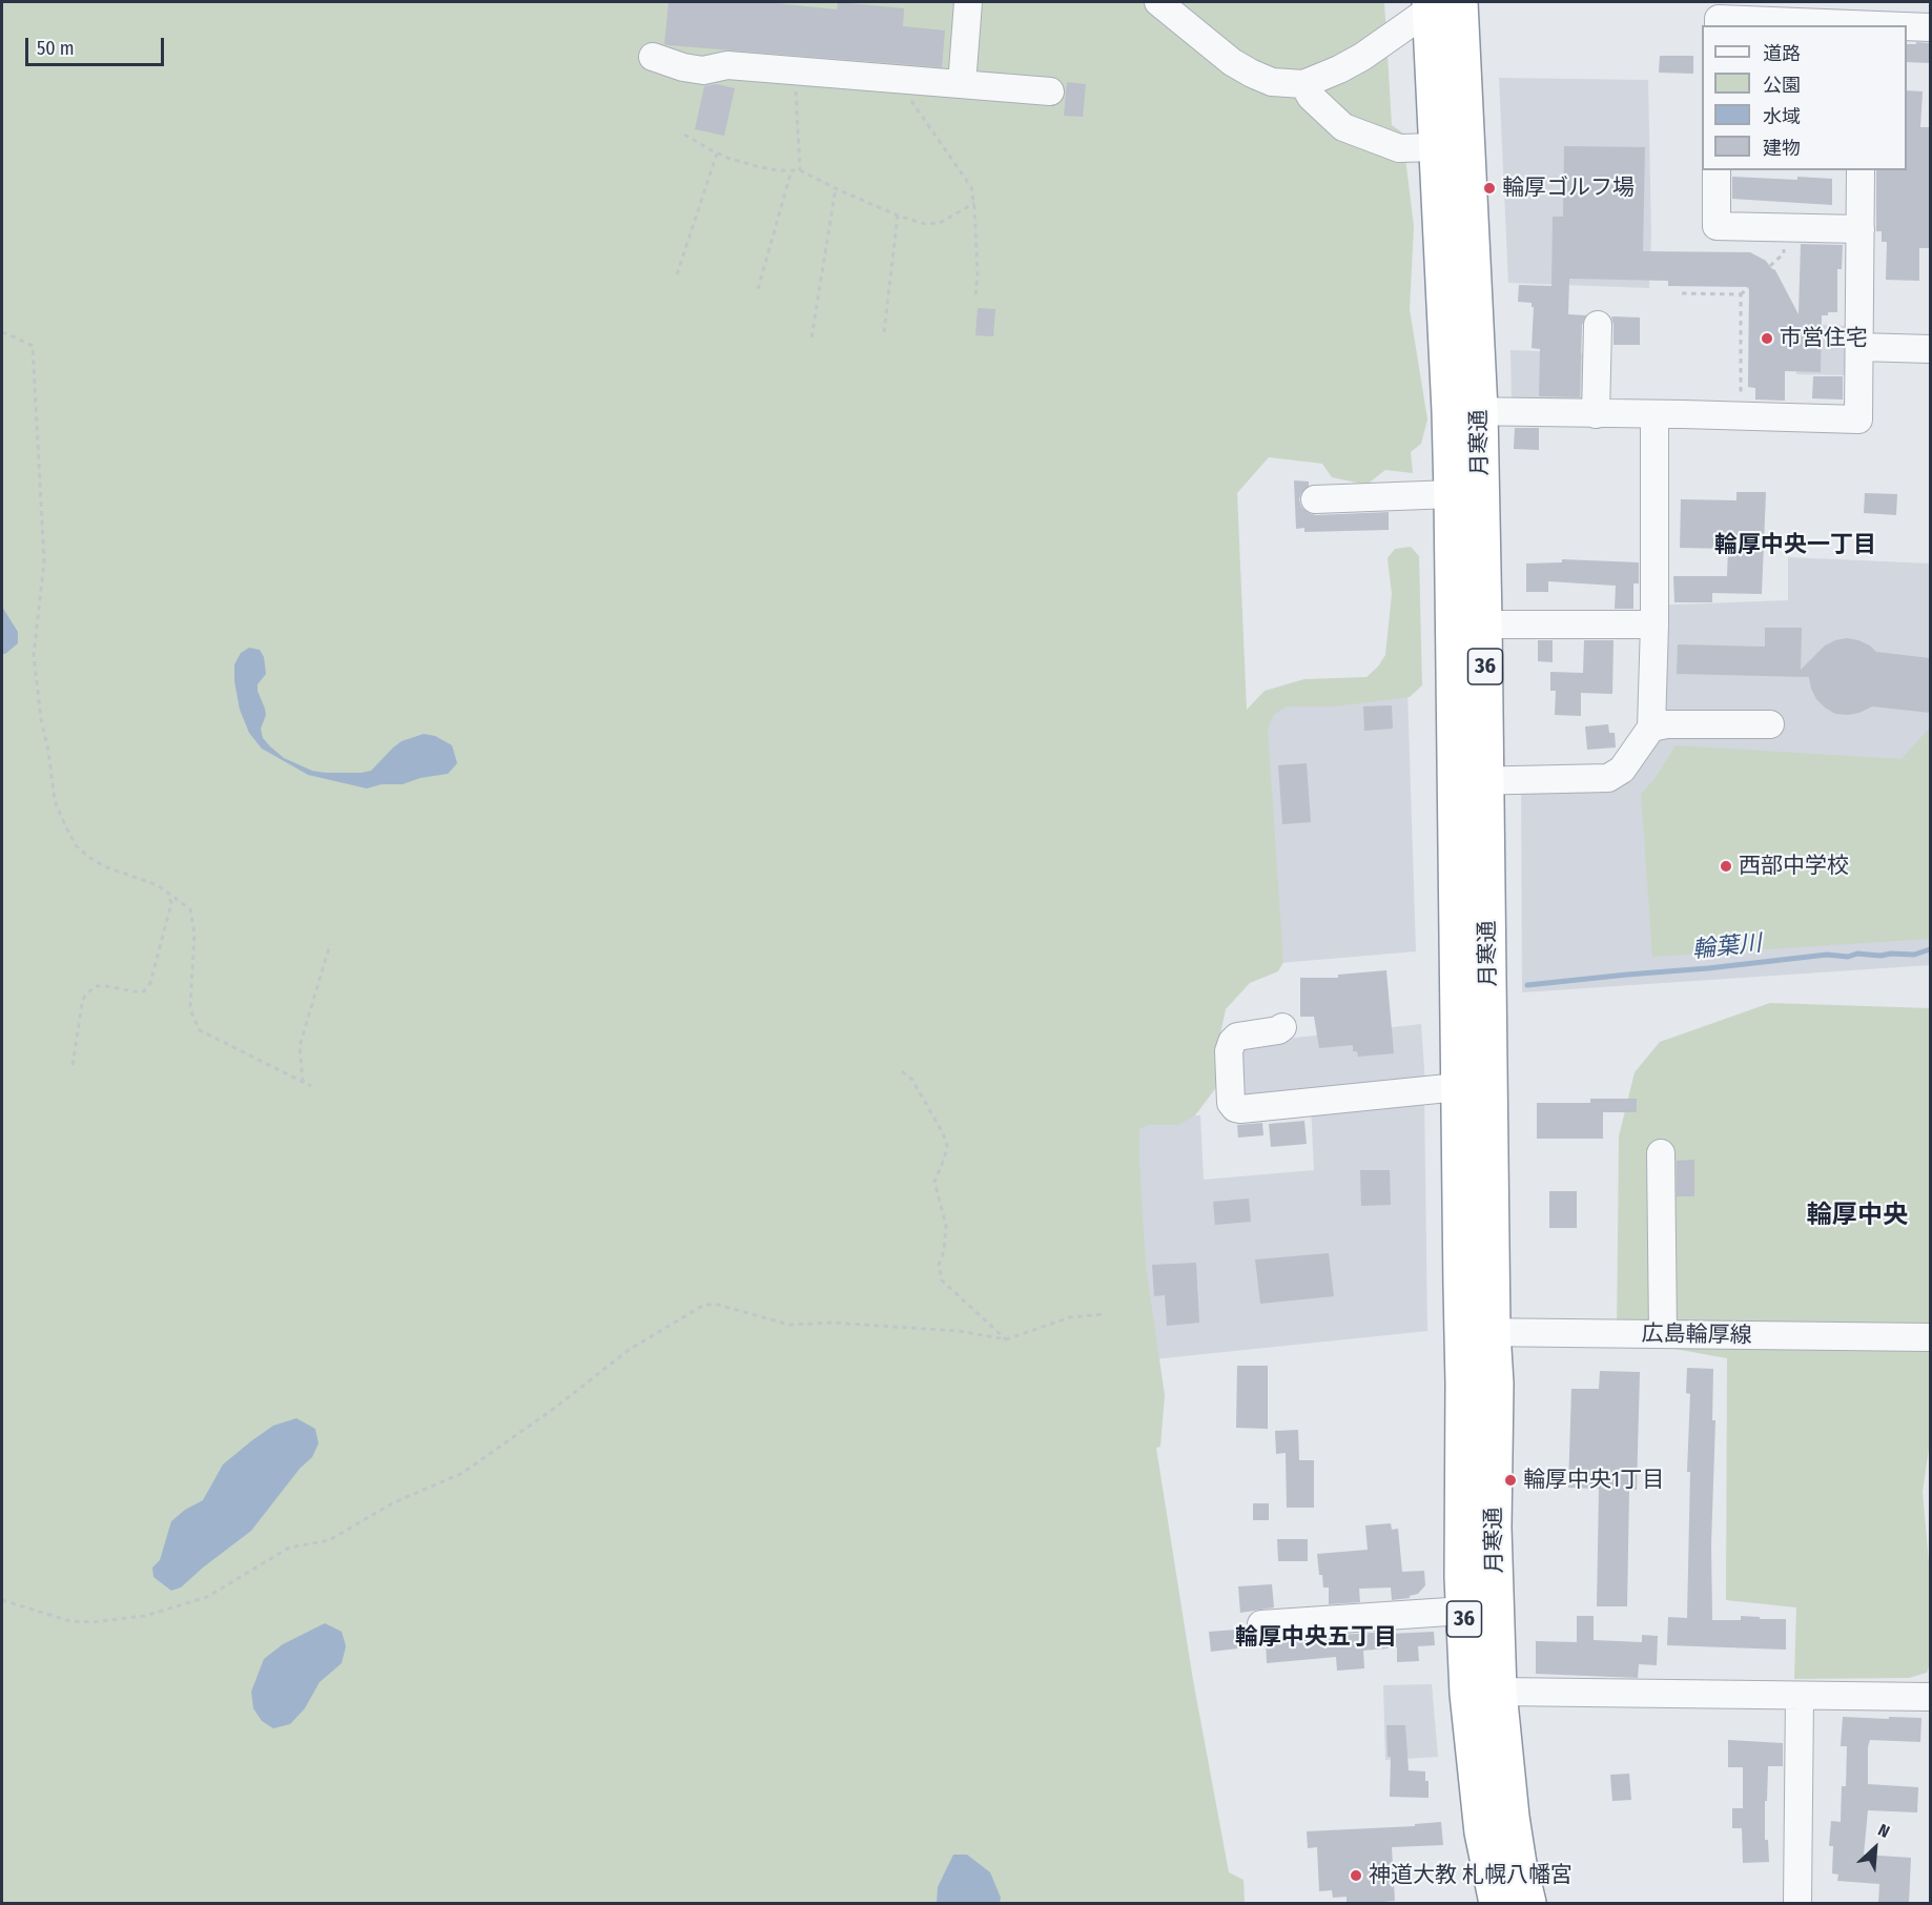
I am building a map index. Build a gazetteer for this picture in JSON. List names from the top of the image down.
{
  "streets": {
    "highway": ["月寒通", "36"],
    "street": ["広島輪厚線"]
  },
  "crossings": [
    ["月寒通", "広島輪厚線"]
  ],
  "districts": ["輪厚中央一丁目", "輪厚中央", "輪厚中央五丁目"],
  "water": ["輪葉川"],
  "places": [
    "輪厚ゴルフ場",
    "市営住宅",
    "西部中学校",
    "輪厚中央1丁目",
    "神道大教 札幌八幡宮"
  ],
  "legend": [
    "道路",
    "公園",
    "水域",
    "建物"
  ],
  "scale_bar": "50 m",
  "north": "top right"
}
